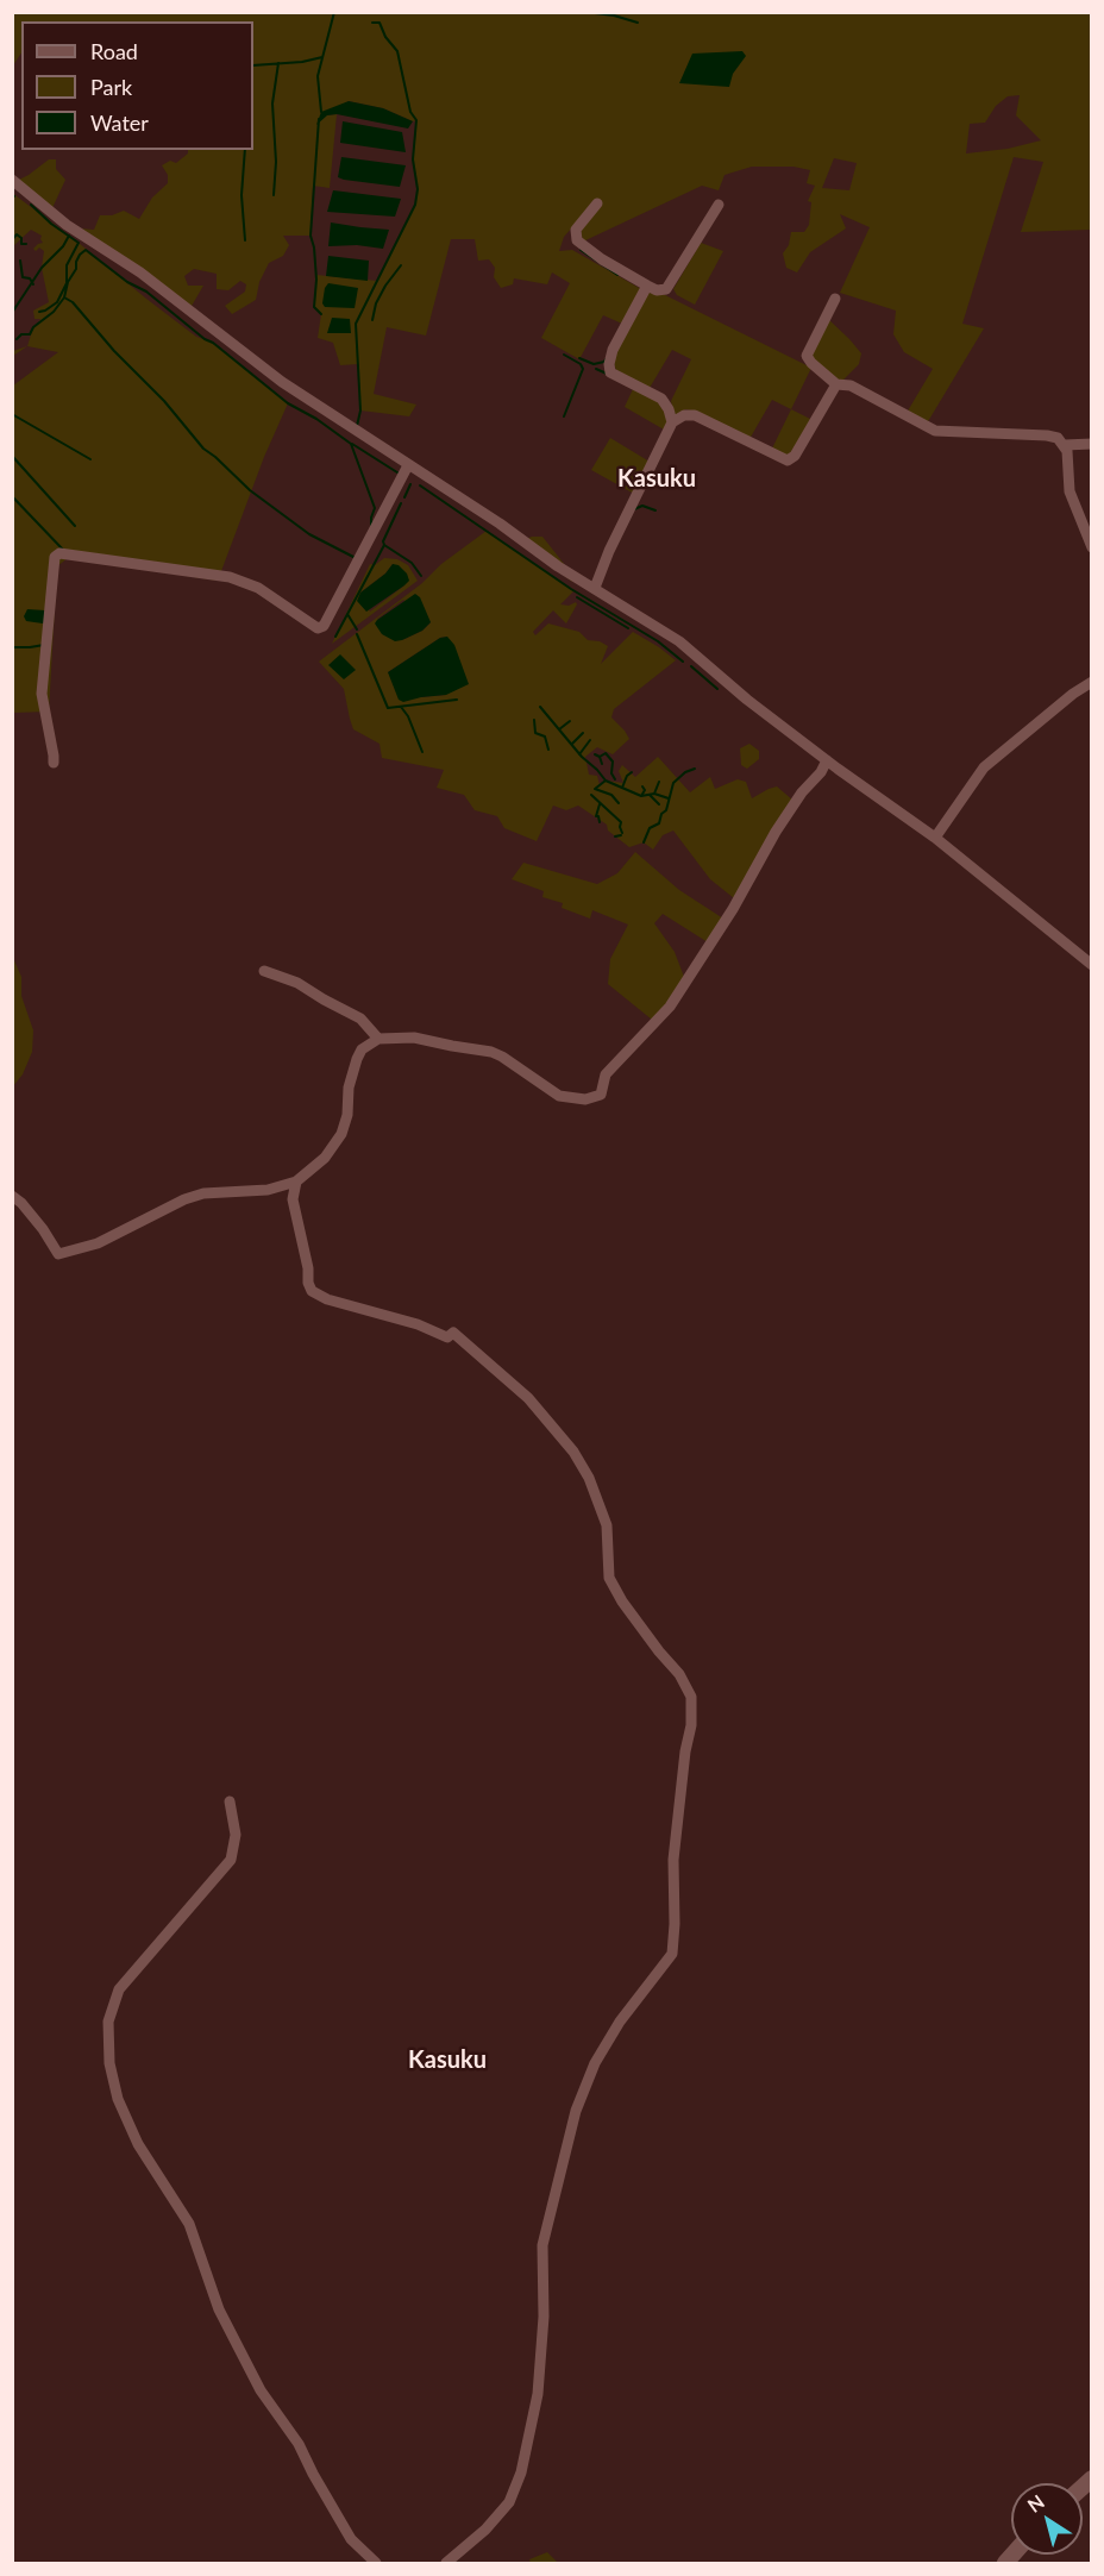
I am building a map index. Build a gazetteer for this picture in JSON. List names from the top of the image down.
{
  "districts": ["Kasuku", "Kasuku"],
  "legend": ["Road", "Park", "Water"],
  "north": "top left"
}
